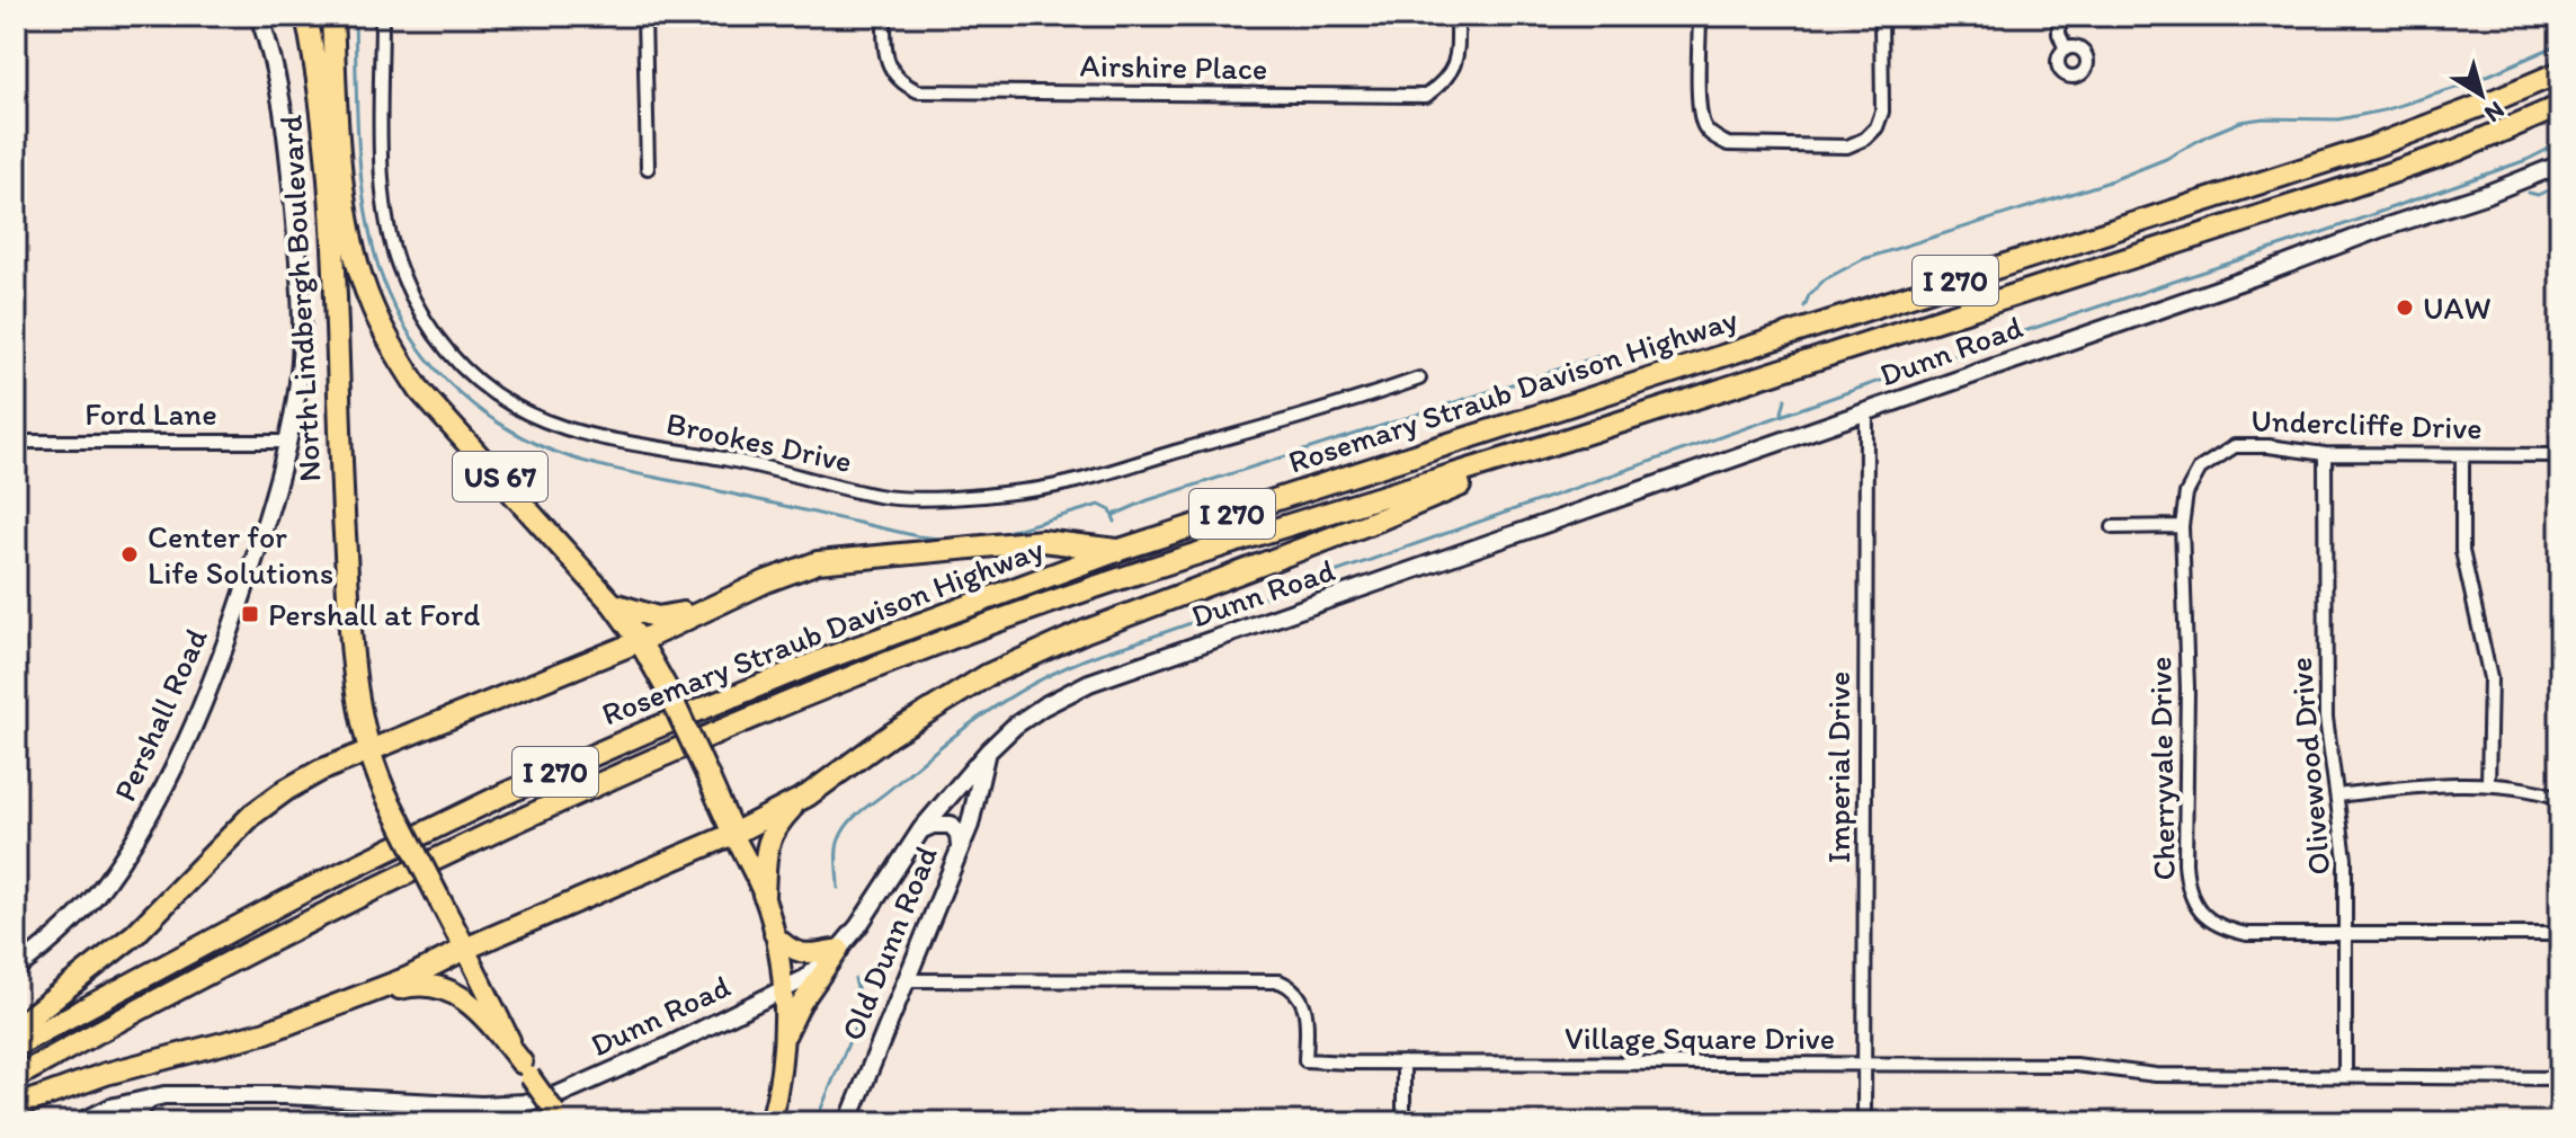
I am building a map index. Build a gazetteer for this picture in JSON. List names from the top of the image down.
{
  "streets": {
    "highway": [
      "I 270",
      "North Lindbergh Boulevard",
      "Rosemary Straub Davison Highway",
      "US 67"
    ],
    "street": [
      "Airshire Place",
      "Dunn Road",
      "Ford Lane",
      "Undercliffe Drive",
      "Brookes Drive",
      "Pershall Road",
      "Olivewood Drive",
      "Imperial Drive",
      "Cherryvale Drive",
      "Old Dunn Road",
      "Village Square Drive"
    ]
  },
  "crossings": [
    ["North Lindbergh Boulevard", "Dunn Road"],
    ["Dunn Road", "Imperial Drive"],
    ["Dunn Road", "Old Dunn Road"],
    ["Ford Lane", "Pershall Road"],
    ["Undercliffe Drive", "Olivewood Drive"],
    ["Undercliffe Drive", "Cherryvale Drive"],
    ["Olivewood Drive", "Cherryvale Drive"],
    ["Olivewood Drive", "Village Square Drive"],
    ["Imperial Drive", "Village Square Drive"],
    ["Old Dunn Road", "Village Square Drive"]
  ],
  "places": {
    "other": ["UAW", "Center for Life Solutions"],
    "transit": ["Pershall at Ford"]
  },
  "north": "bottom right"
}
